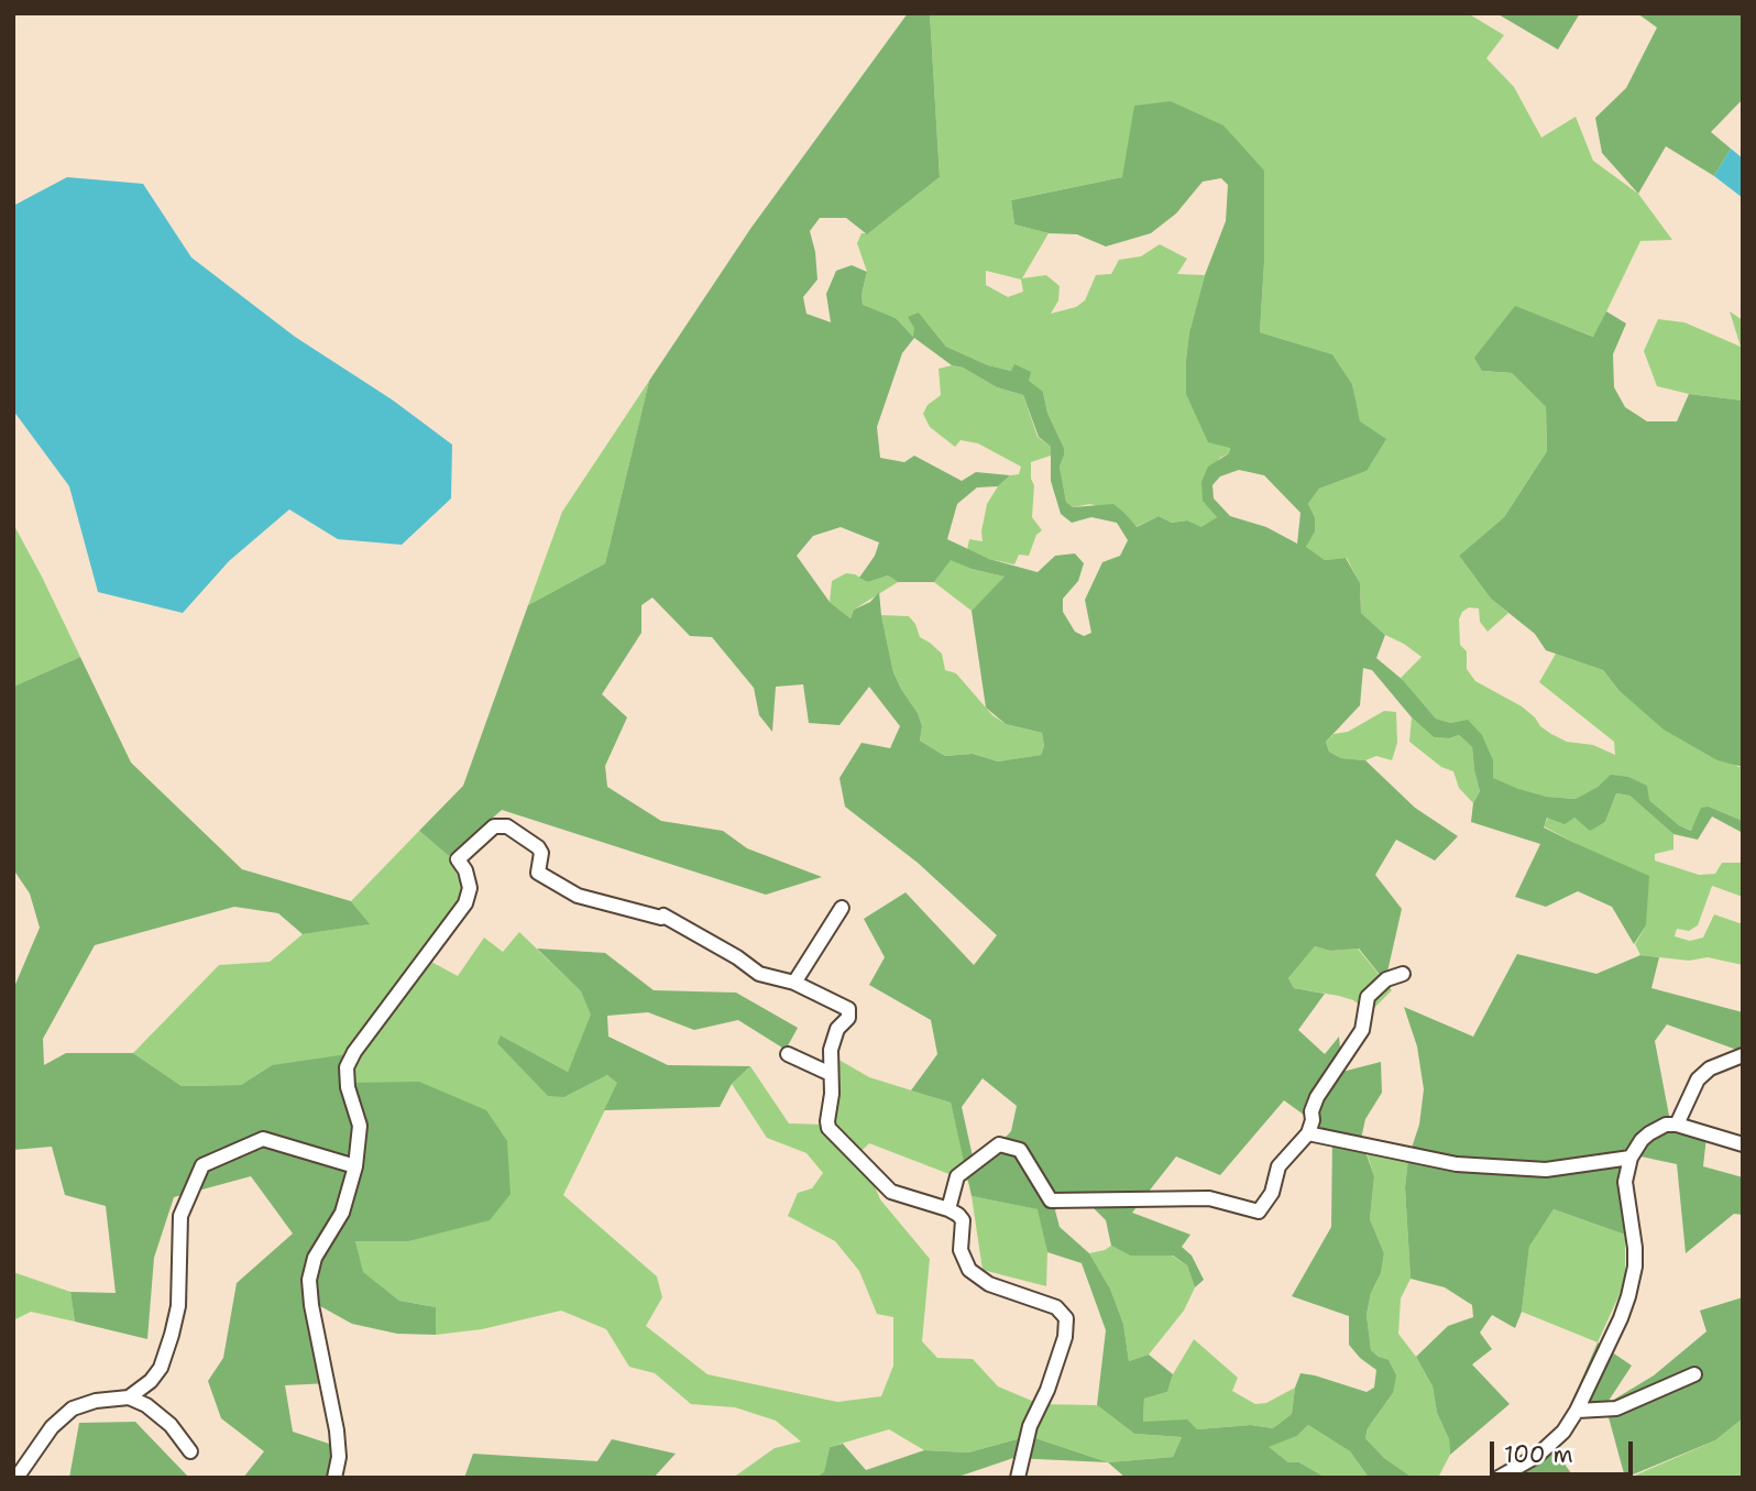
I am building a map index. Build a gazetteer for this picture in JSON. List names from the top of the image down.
{
  "scale_bar": "100 m"
}
